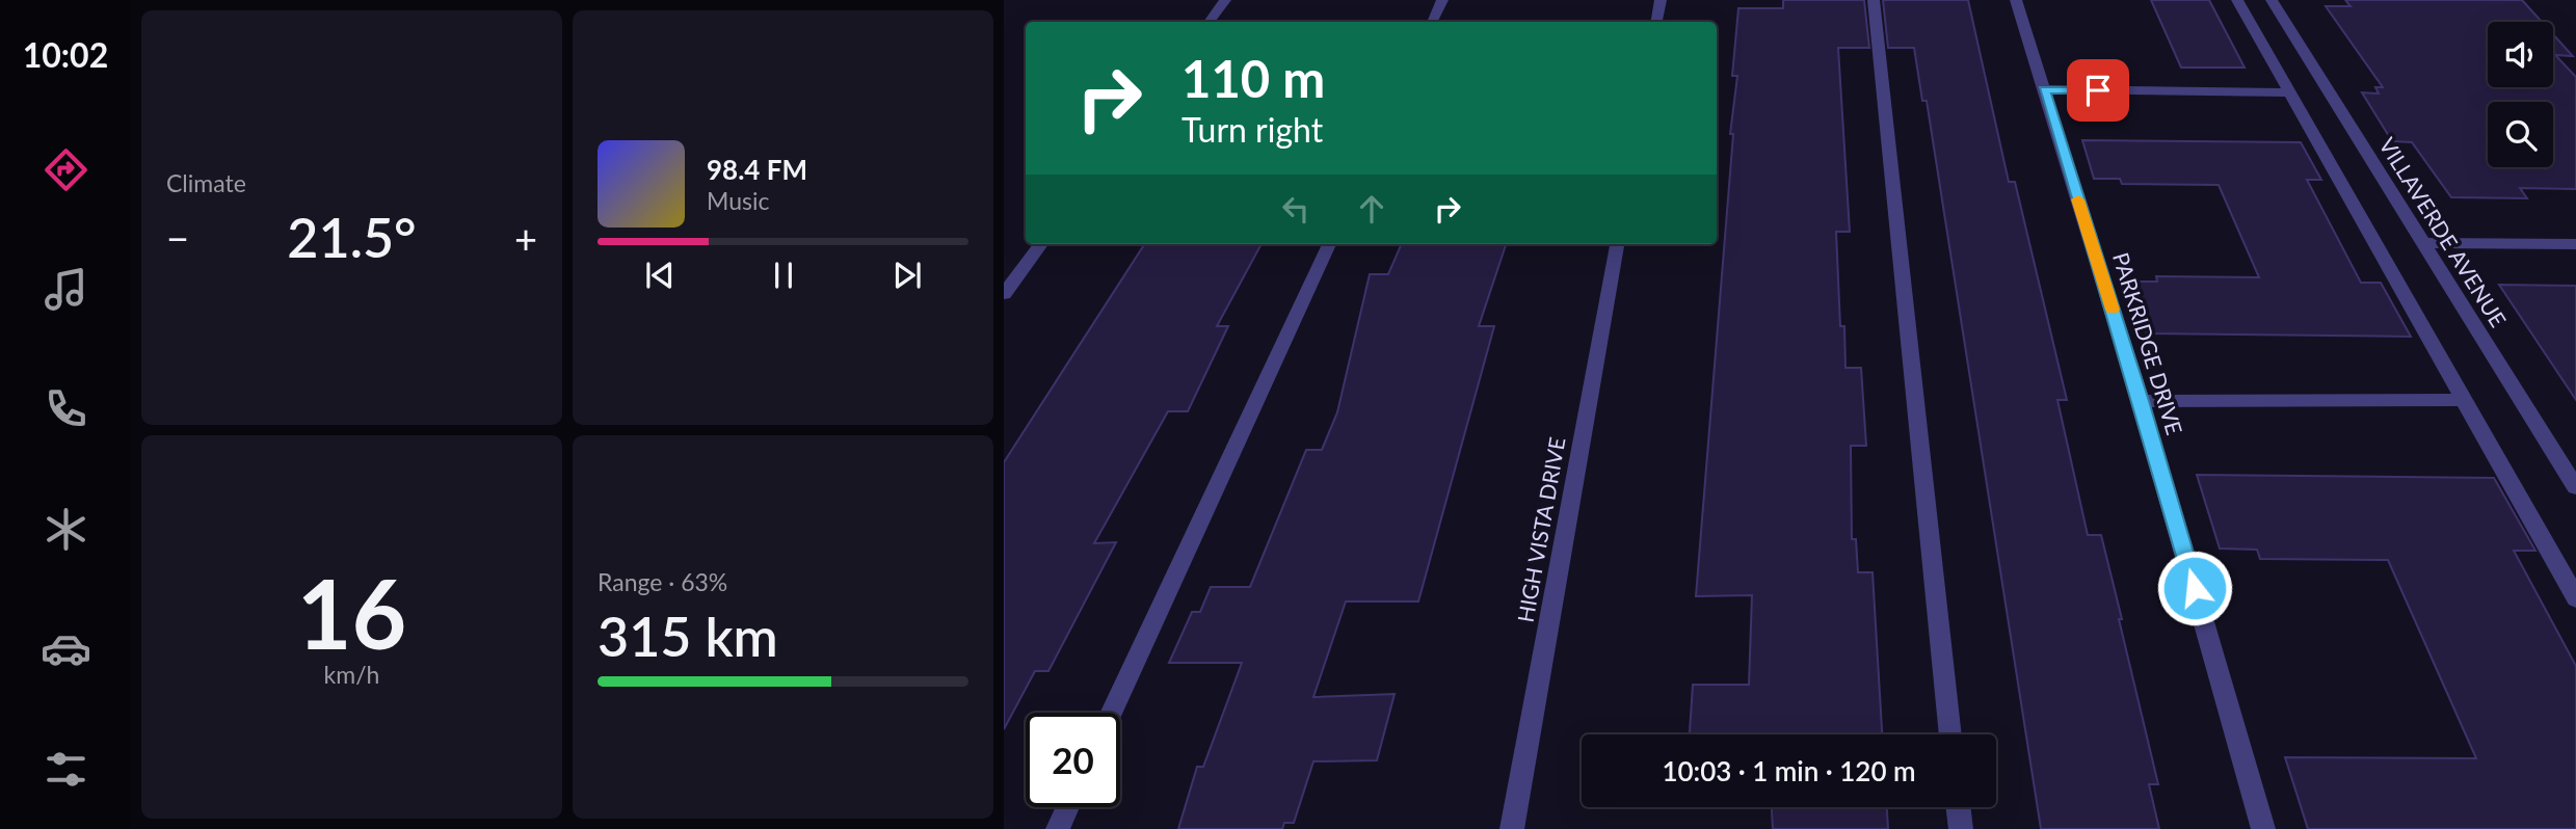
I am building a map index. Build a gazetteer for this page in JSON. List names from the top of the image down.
{
  "streets": {
    "street": ["VILLAVERDE AVENUE", "PARKRIDGE DRIVE", "HIGH VISTA DRIVE"]
  },
  "page": {
    "tabs": "10:02",
    "tile": [
      "Climate",
      ["16", "km/h"],
      ["Range · 63%", "315 km"]
    ],
    "turn": ["110 m", "Turn right"],
    "song": ["98.4 FM", "Music"],
    "heat": ["−", "21.5°", "+"],
    "limit": "20",
    "trip": "10:03 · 1 min · 120 m"
  }
}
